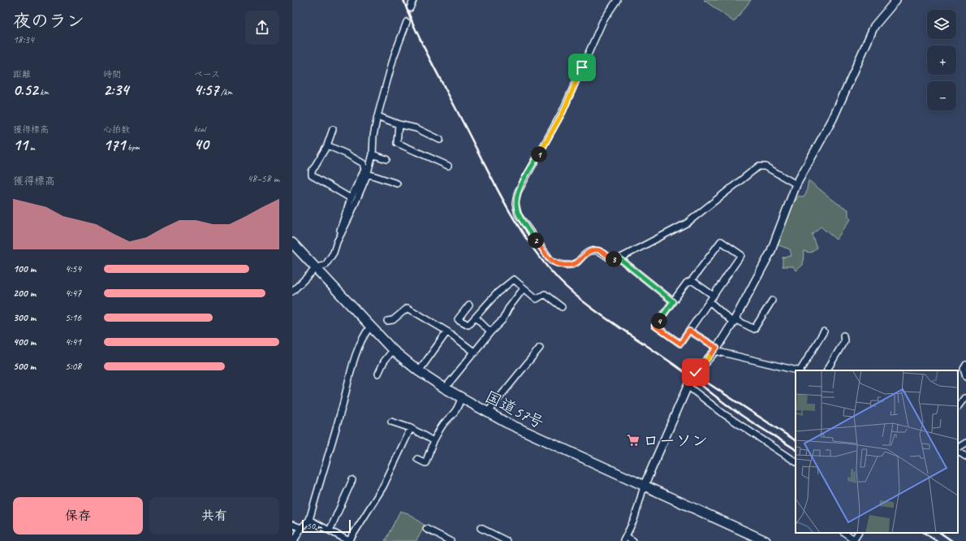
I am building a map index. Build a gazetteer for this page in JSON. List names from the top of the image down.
{
  "streets": {
    "highway": ["国道57号"]
  },
  "places": {
    "supermarket": ["ローソン"]
  },
  "scale_bar": "50 m",
  "page": {
    "heading": ["夜のラン", "18:34"],
    "map_buttons": ["+", "−"],
    "stats": [
      ["距離", "0.52 km"],
      ["時間", "2:34"],
      ["ペース", "4:57 /km"],
      ["獲得標高", "11 m"],
      ["心拍数", "171 bpm"],
      ["kcal", "40"]
    ],
    "pins": [
      "1",
      "2",
      "3",
      "4"
    ],
    "chart": ["獲得標高", "48–58 m"],
    "list": [
      {
        "name": "100 m",
        "note": "4:54"
      },
      {
        "name": "200 m",
        "note": "4:47"
      },
      {
        "name": "300 m",
        "note": "5:16"
      },
      {
        "name": "400 m",
        "note": "4:41"
      },
      {
        "name": "500 m",
        "note": "5:08"
      }
    ],
    "buttons": ["保存", "共有"],
    "scale": "50 m"
  }
}
